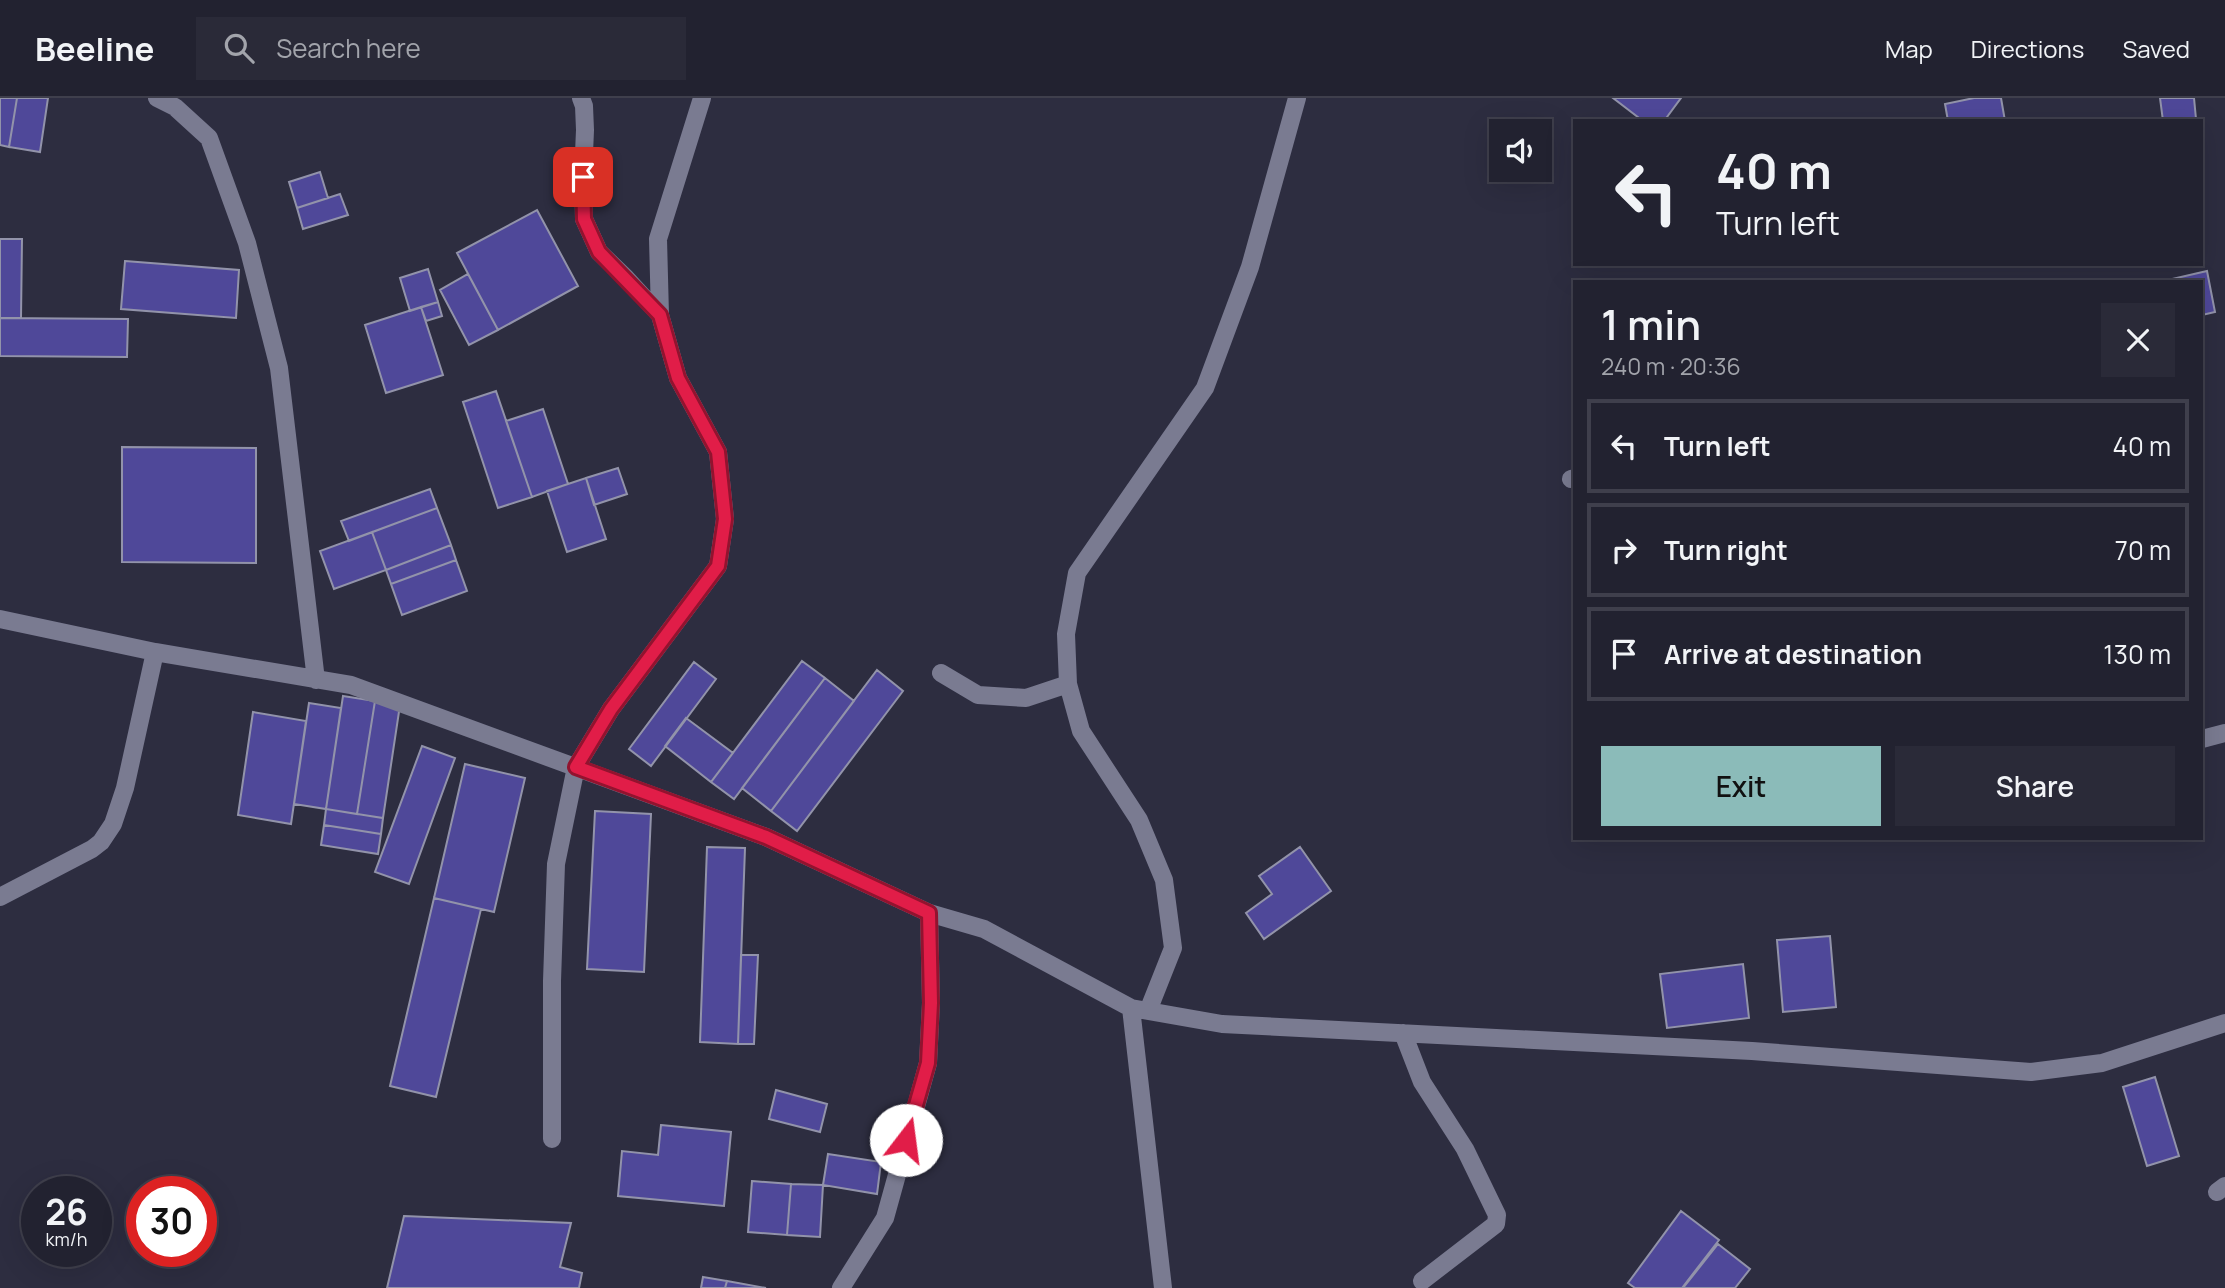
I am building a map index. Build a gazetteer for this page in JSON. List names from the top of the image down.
{
  "page": {
    "header": "Beeline",
    "search": "Search here",
    "nav": ["Map", "Directions", "Saved"],
    "turn": ["40 m", "Turn left"],
    "heading": ["1 min", "240 m · 20:36"],
    "list": [
      {
        "name": "Turn left",
        "value": "40 m"
      },
      {
        "name": "Turn right",
        "value": "70 m"
      },
      {
        "name": "Arrive at destination",
        "value": "130 m"
      }
    ],
    "buttons": ["Exit", "Share"],
    "speed": "26 km/h",
    "limit": "30"
  }
}
